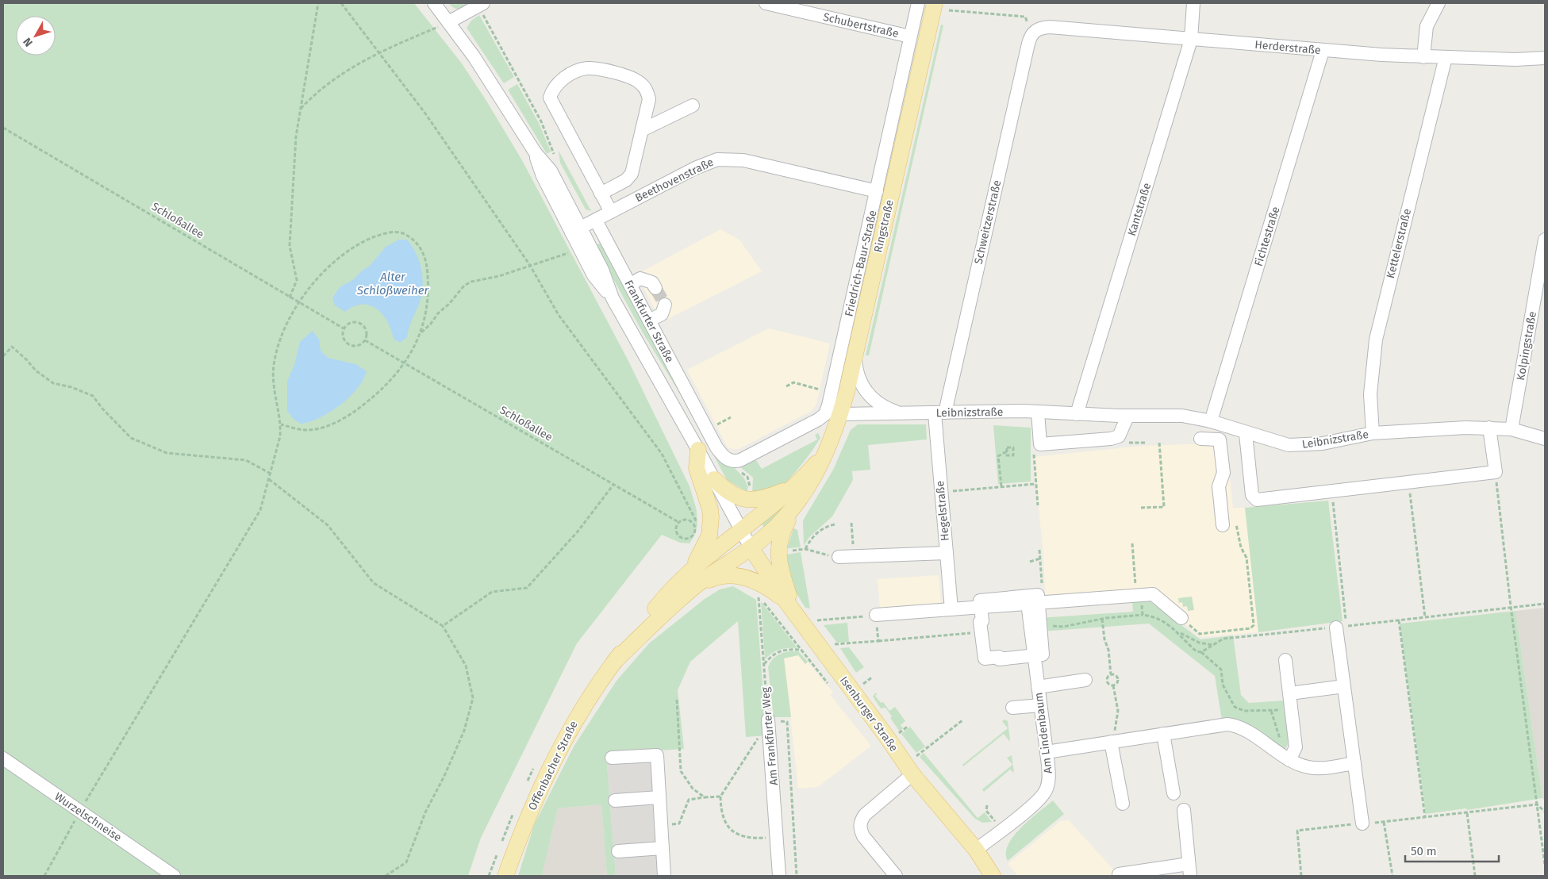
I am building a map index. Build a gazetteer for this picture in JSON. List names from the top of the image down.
{
  "streets": {
    "main road": ["Ringstraße", "Isenburger Straße", "Offenbacher Straße"],
    "street": [
      "Schubertstraße",
      "Herderstraße",
      "Beethovenstraße",
      "Kantstraße",
      "Schweitzerstraße",
      "Fichtestraße",
      "Kettelerstraße",
      "Friedrich-Baur-Straße",
      "Frankfurter Straße",
      "Kolpingstraße",
      "Leibnizstraße",
      "Hegelstraße",
      "Am Lindenbaum",
      "Am Frankfurter Weg",
      "Wurzelschneise"
    ],
    "path": ["Schloßallee"]
  },
  "crossings": [
    ["Schubertstraße", "Friedrich-Baur-Straße"],
    ["Herderstraße", "Kantstraße"],
    ["Herderstraße", "Schweitzerstraße"],
    ["Herderstraße", "Fichtestraße"],
    ["Herderstraße", "Kettelerstraße"],
    ["Beethovenstraße", "Friedrich-Baur-Straße"],
    ["Beethovenstraße", "Frankfurter Straße"],
    ["Kantstraße", "Leibnizstraße"],
    ["Schweitzerstraße", "Leibnizstraße"],
    ["Schweitzerstraße", "Hegelstraße"],
    ["Ringstraße", "Frankfurter Straße"],
    ["Ringstraße", "Leibnizstraße"],
    ["Ringstraße", "Isenburger Straße"],
    ["Ringstraße", "Offenbacher Straße"],
    ["Fichtestraße", "Leibnizstraße"],
    ["Kettelerstraße", "Leibnizstraße"],
    ["Friedrich-Baur-Straße", "Frankfurter Straße"],
    ["Frankfurter Straße", "Isenburger Straße"],
    ["Frankfurter Straße", "Offenbacher Straße"],
    ["Kolpingstraße", "Leibnizstraße"],
    ["Leibnizstraße", "Hegelstraße"],
    ["Isenburger Straße", "Am Lindenbaum"],
    ["Isenburger Straße", "Offenbacher Straße"]
  ],
  "water": ["Alter Schloßweiher"],
  "scale_bar": "50 m",
  "north": "bottom left"
}
